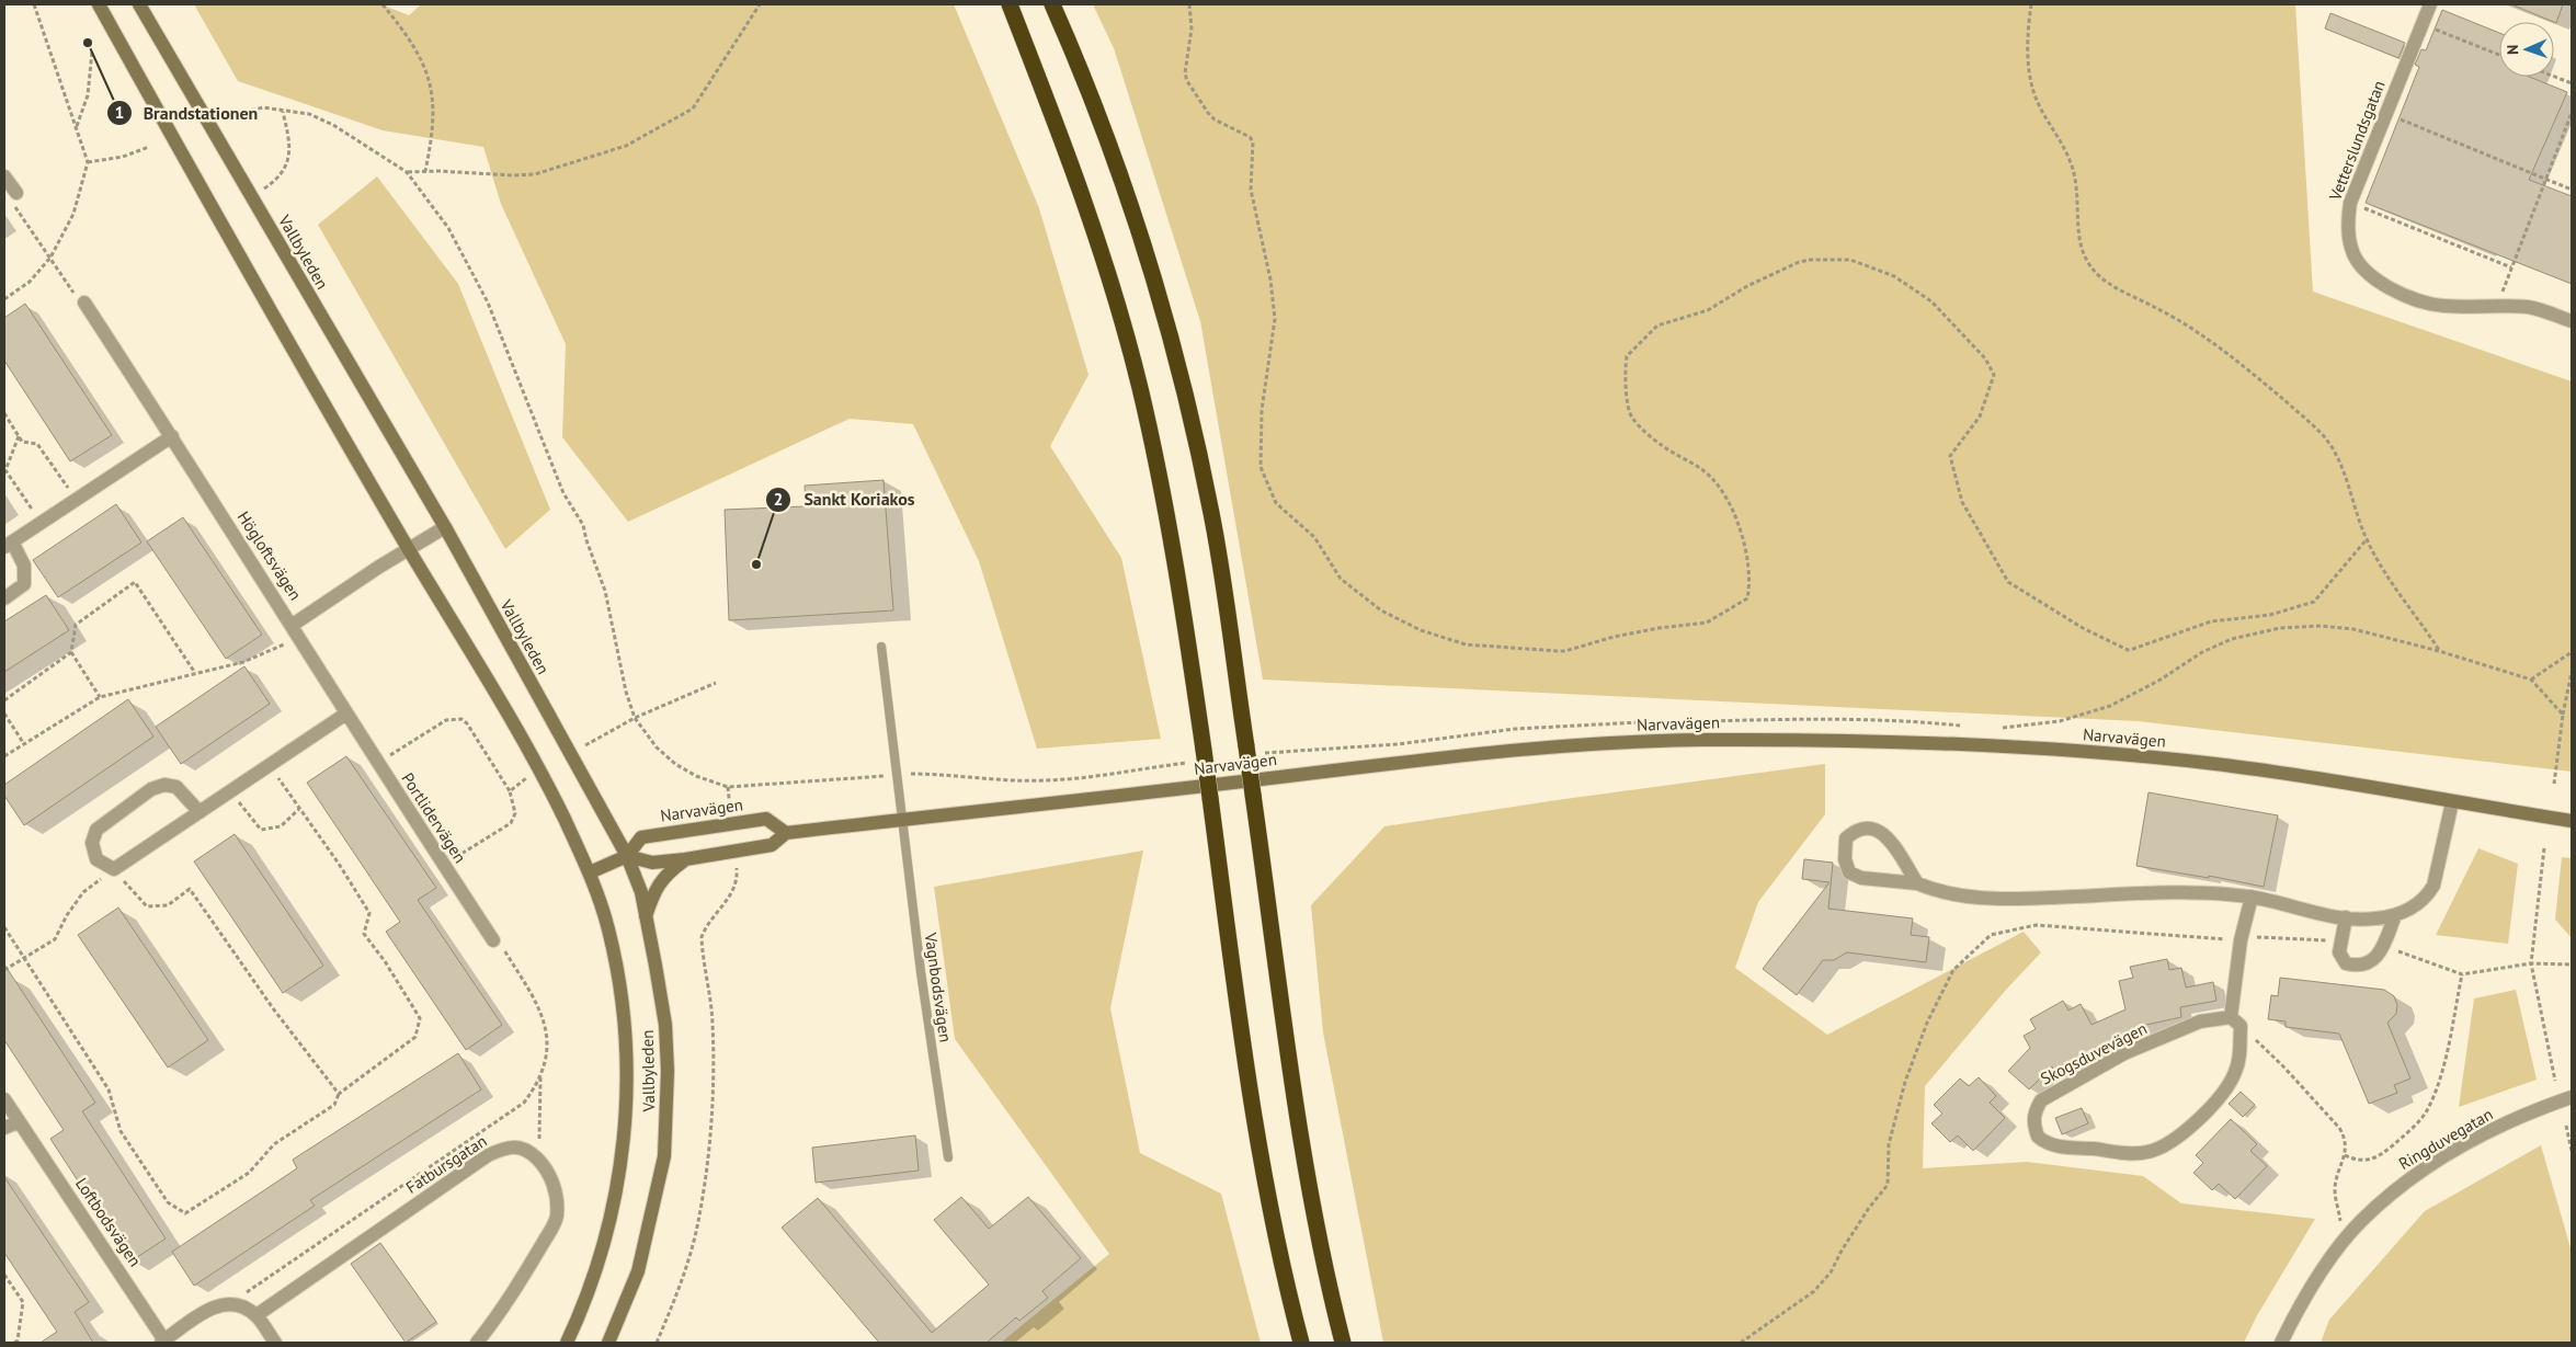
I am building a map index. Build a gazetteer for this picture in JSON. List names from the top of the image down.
{
  "streets": {
    "main road": ["Vallbyleden", "Narvavägen"],
    "street": [
      "Vetterslundsgatan",
      "Högloftsvägen",
      "Portlidervägen",
      "Skogsduvevägen",
      "Ringduvegatan",
      "Fatbursgatan",
      "Loftbodsvägen"
    ],
    "lane": ["Vagnbodsvägen"]
  },
  "crossings": [
    ["Vallbyleden", "Högloftsvägen"],
    ["Vallbyleden", "Narvavägen"],
    ["Högloftsvägen", "Portlidervägen"],
    ["Narvavägen", "Vagnbodsvägen"]
  ],
  "places": ["Brandstationen", "Sankt Koriakos"],
  "north": "left"
}
